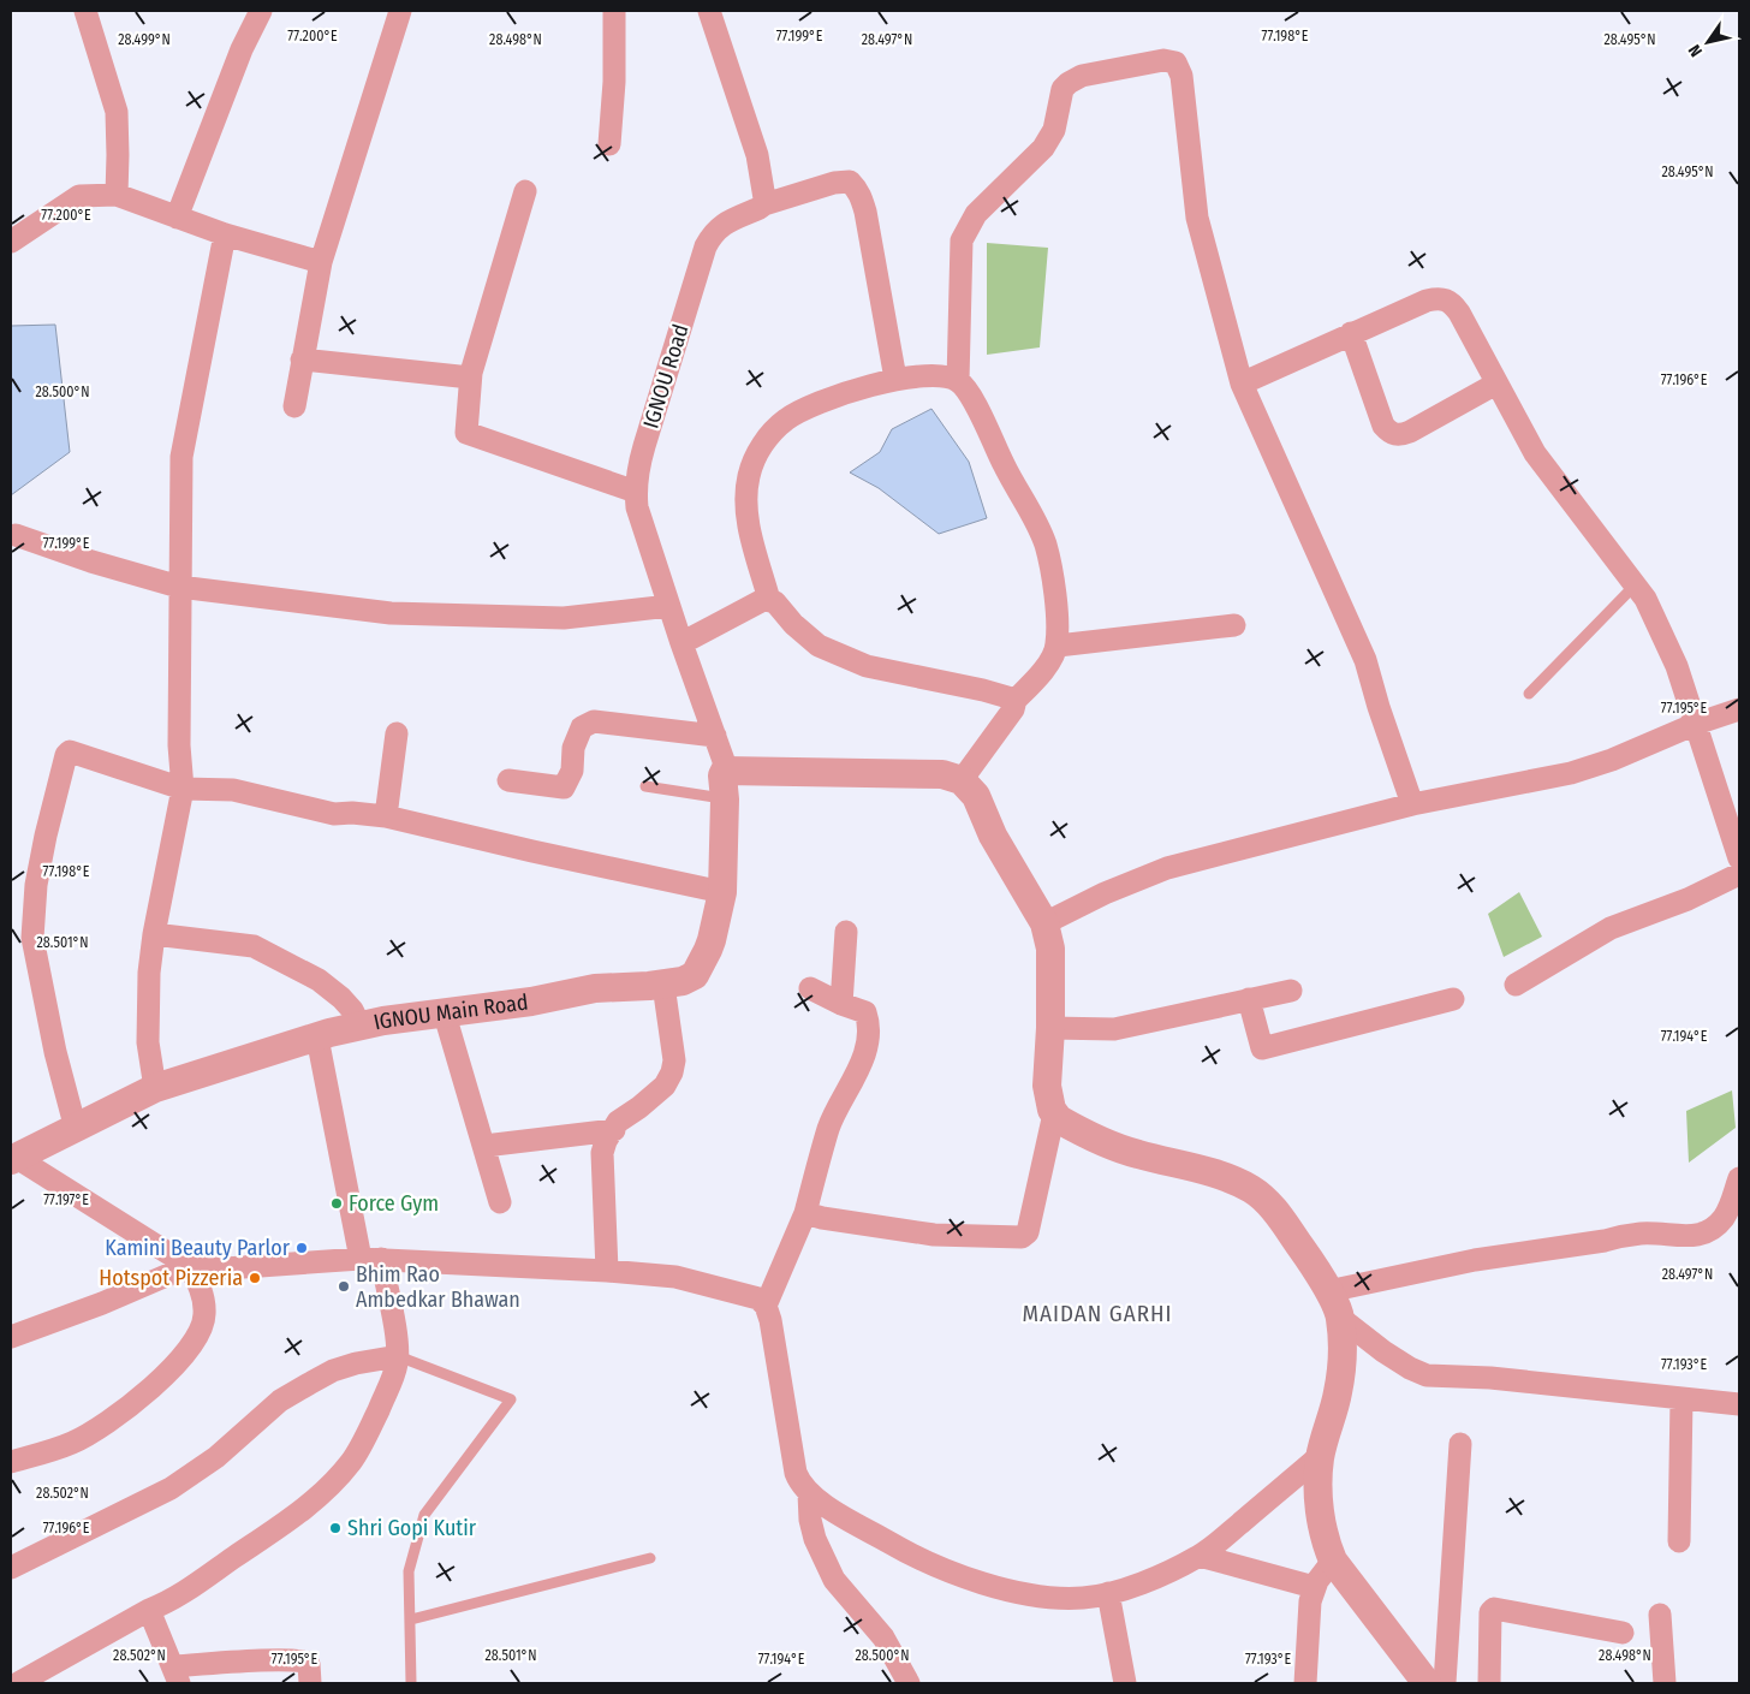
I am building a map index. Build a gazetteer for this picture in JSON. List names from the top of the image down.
{
  "streets": {
    "street": ["IGNOU Road", "IGNOU Main Road"]
  },
  "crossings": [
    ["IGNOU Road", "IGNOU Main Road"]
  ],
  "districts": ["MAIDAN GARHI"],
  "places": [
    "Force Gym",
    "Kamini Beauty Parlor",
    "Hotspot Pizzeria",
    "Bhim Rao Ambedkar Bhawan",
    "Shri Gopi Kutir"
  ],
  "north": "bottom left",
  "coordinates": [
    "77.200°E",
    "77.199°E",
    "77.198°E",
    "28.499°N",
    "28.498°N",
    "28.497°N",
    "28.495°N",
    "77.196°E",
    "28.500°N",
    "77.195°E",
    "28.501°N",
    "77.194°E",
    "77.197°E",
    "77.193°E",
    "28.502°N"
  ]
}
